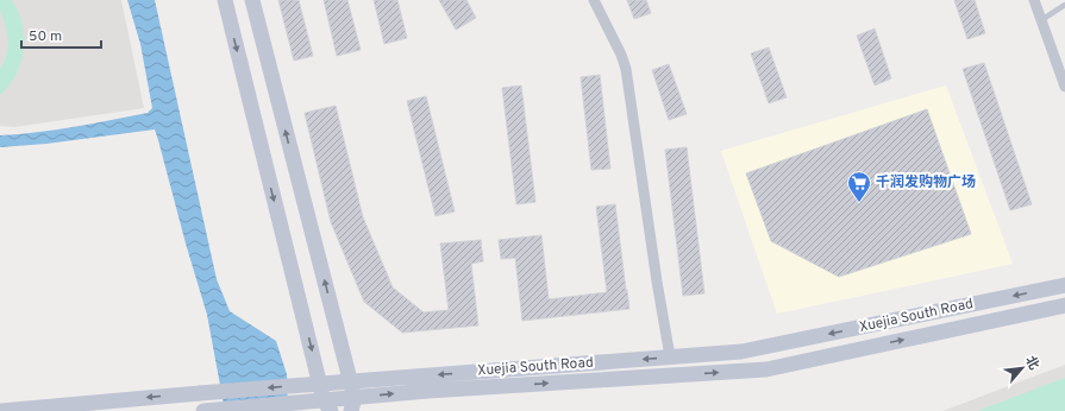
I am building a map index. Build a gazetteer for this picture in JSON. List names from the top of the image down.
{
  "streets": {
    "main road": ["Xuejia South Road"]
  },
  "places": {
    "supermarket": ["千润发购物广场"]
  },
  "scale_bar": "50 m",
  "north": "top right"
}
